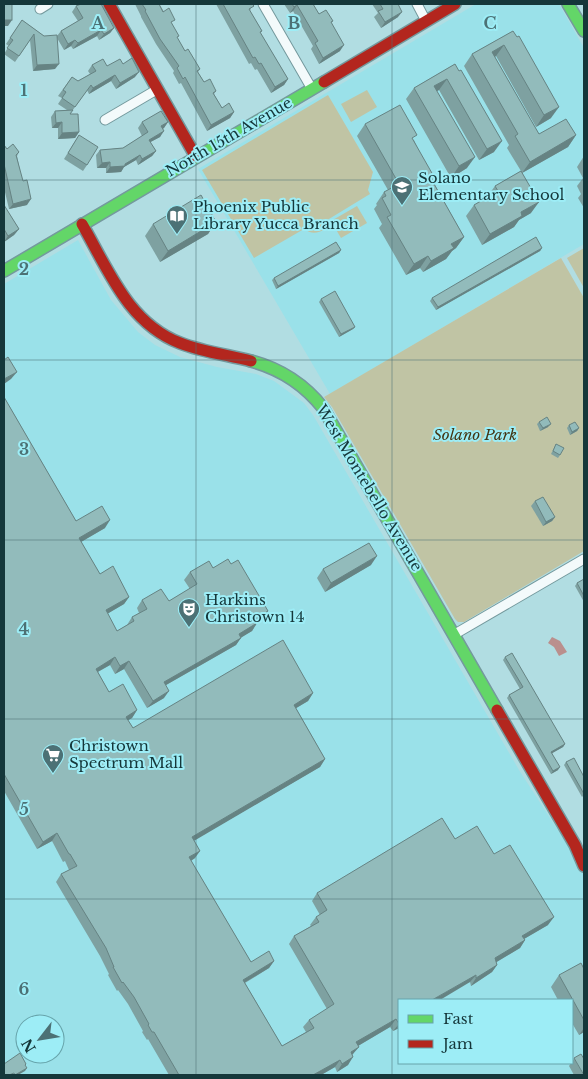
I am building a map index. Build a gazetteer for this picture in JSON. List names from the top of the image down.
{
  "streets": {
    "street": ["North 15th Avenue", "West Montebello Avenue"]
  },
  "crossings": [
    ["North 15th Avenue", "West Montebello Avenue"]
  ],
  "parks": ["Solano Park"],
  "places": {
    "school or university": ["Solano Elementary School"],
    "library": ["Phoenix Public Library Yucca Branch"],
    "theatre": ["Harkins Christown 14"],
    "supermarket": ["Christown Spectrum Mall"]
  },
  "legend": ["Fast", "Jam"],
  "north": "bottom left",
  "grid": {
    "columns": ["A", "B", "C"],
    "rows": [
      "1",
      "2",
      "3",
      "4",
      "5",
      "6"
    ]
  }
}
